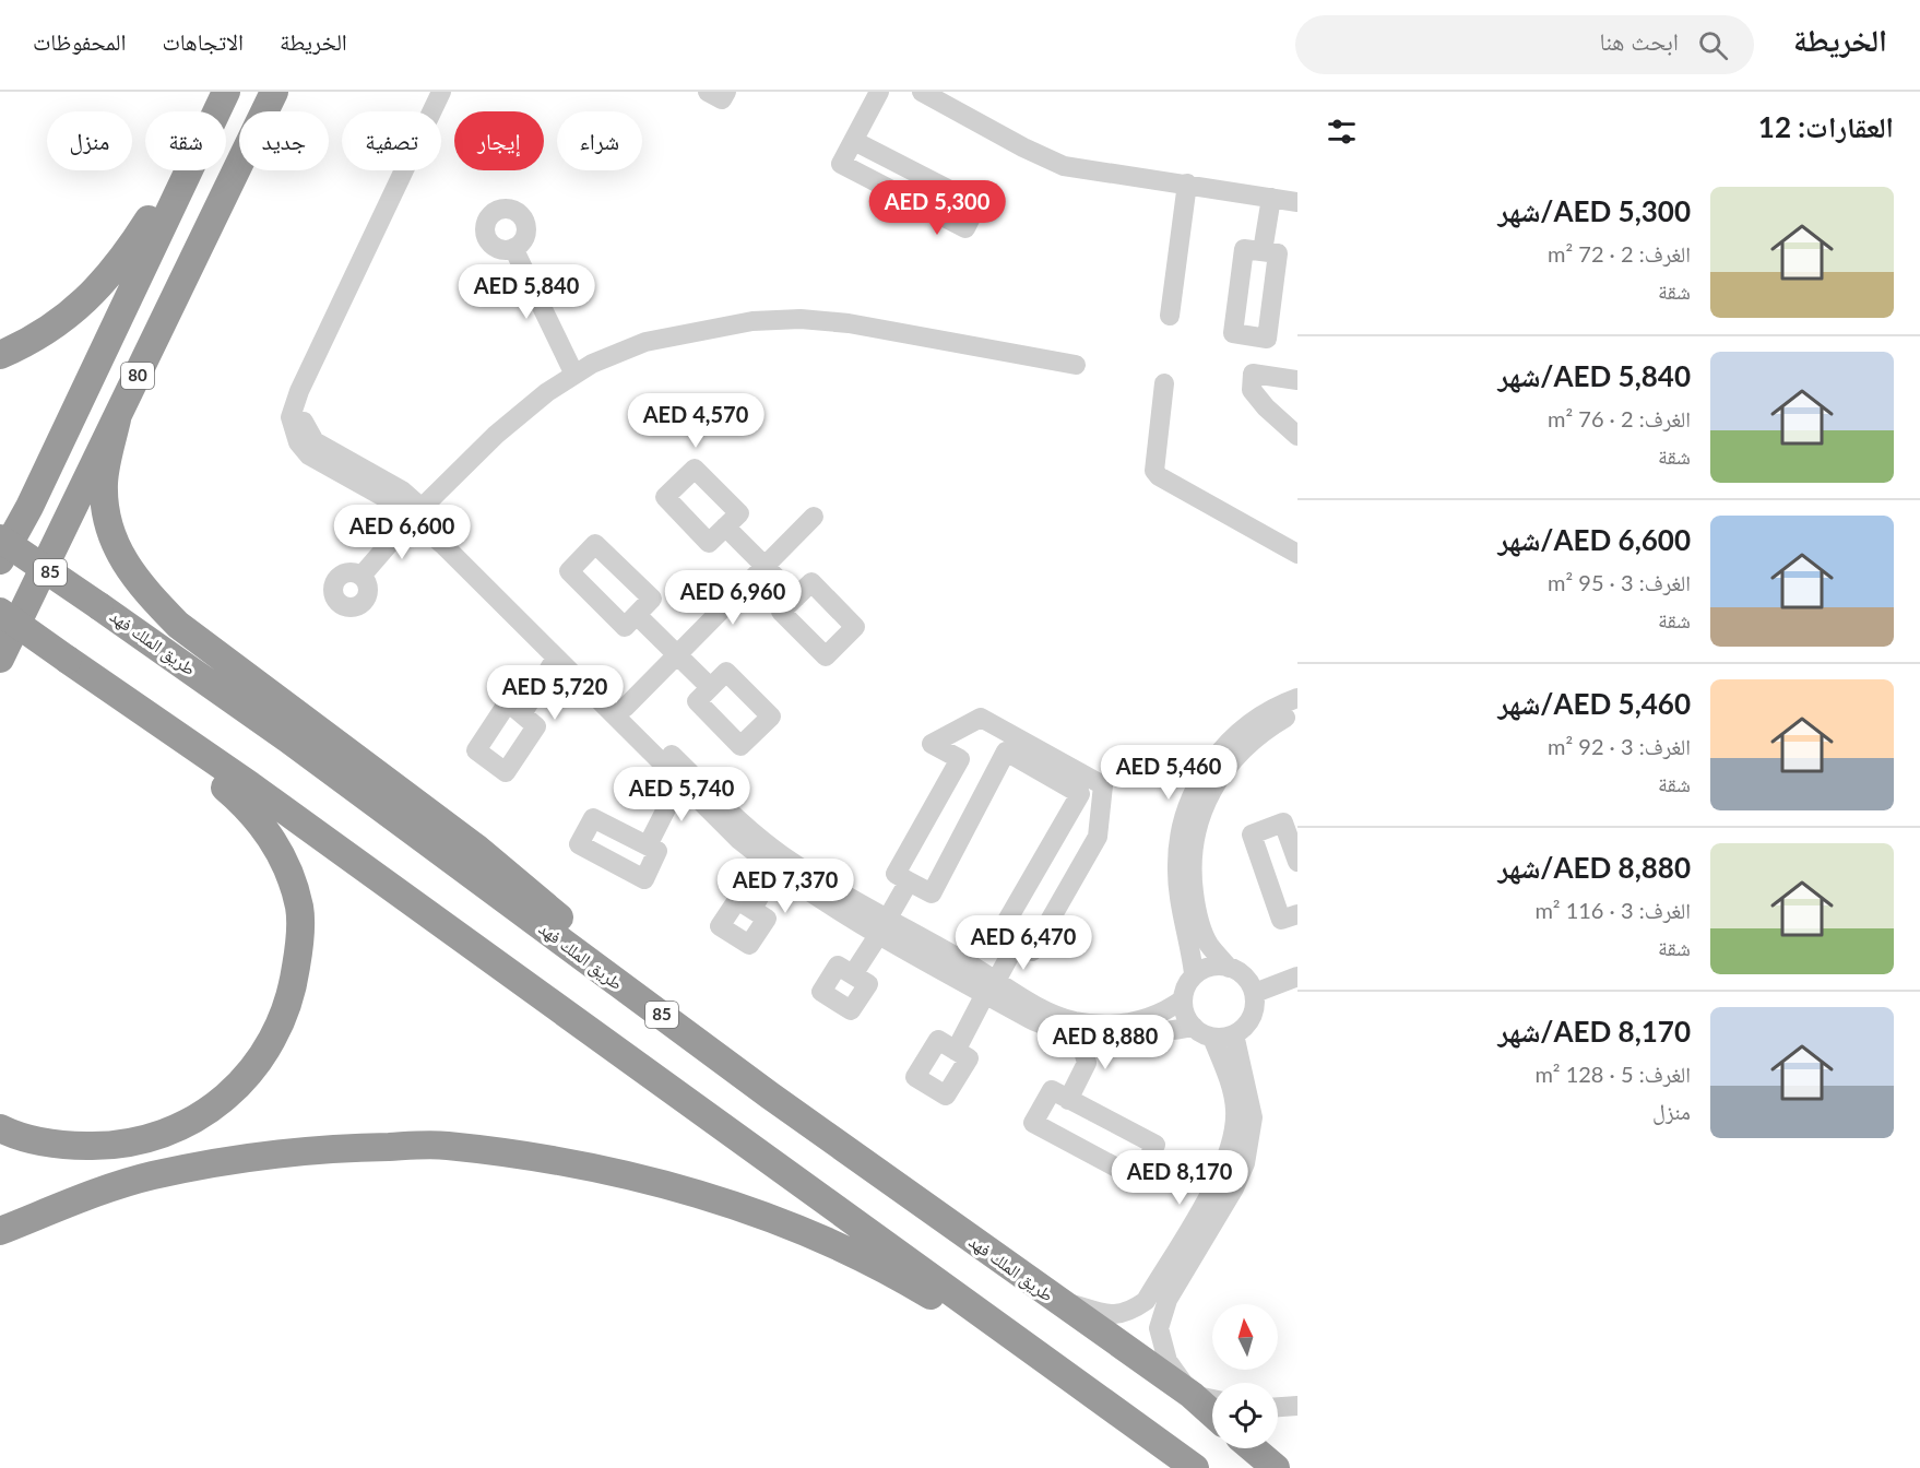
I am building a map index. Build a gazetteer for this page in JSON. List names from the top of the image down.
{
  "streets": {
    "highway": ["80", "85", "طريق الملك فهد"]
  },
  "north": "top",
  "page": {
    "header": "الخريطة",
    "search": "ابحث هنا",
    "nav": ["الخريطة", "الاتجاهات", "المحفوظات"],
    "heading": "العقارات: 12",
    "chip": [
      "شراء",
      "إيجار",
      "تصفية",
      "جديد",
      "شقة",
      "منزل"
    ],
    "list": [
      {
        "name": "AED 5,300/شهر",
        "note": "الغرف: 2 · 72 m² · شقة"
      },
      {
        "name": "AED 5,840/شهر",
        "note": "الغرف: 2 · 76 m² · شقة"
      },
      {
        "name": "AED 6,600/شهر",
        "note": "الغرف: 3 · 95 m² · شقة"
      },
      {
        "name": "AED 5,460/شهر",
        "note": "الغرف: 3 · 92 m² · شقة"
      },
      {
        "name": "AED 8,880/شهر",
        "note": "الغرف: 3 · 116 m² · شقة"
      },
      {
        "name": "AED 8,170/شهر",
        "note": "الغرف: 5 · 128 m² · منزل"
      }
    ],
    "price": [
      "AED 5,300",
      "AED 5,840",
      "AED 4,570",
      "AED 6,600",
      "AED 6,960",
      "AED 5,720",
      "AED 5,460",
      "AED 5,740",
      "AED 7,370",
      "AED 6,470",
      "AED 8,880",
      "AED 8,170"
    ]
  }
}
